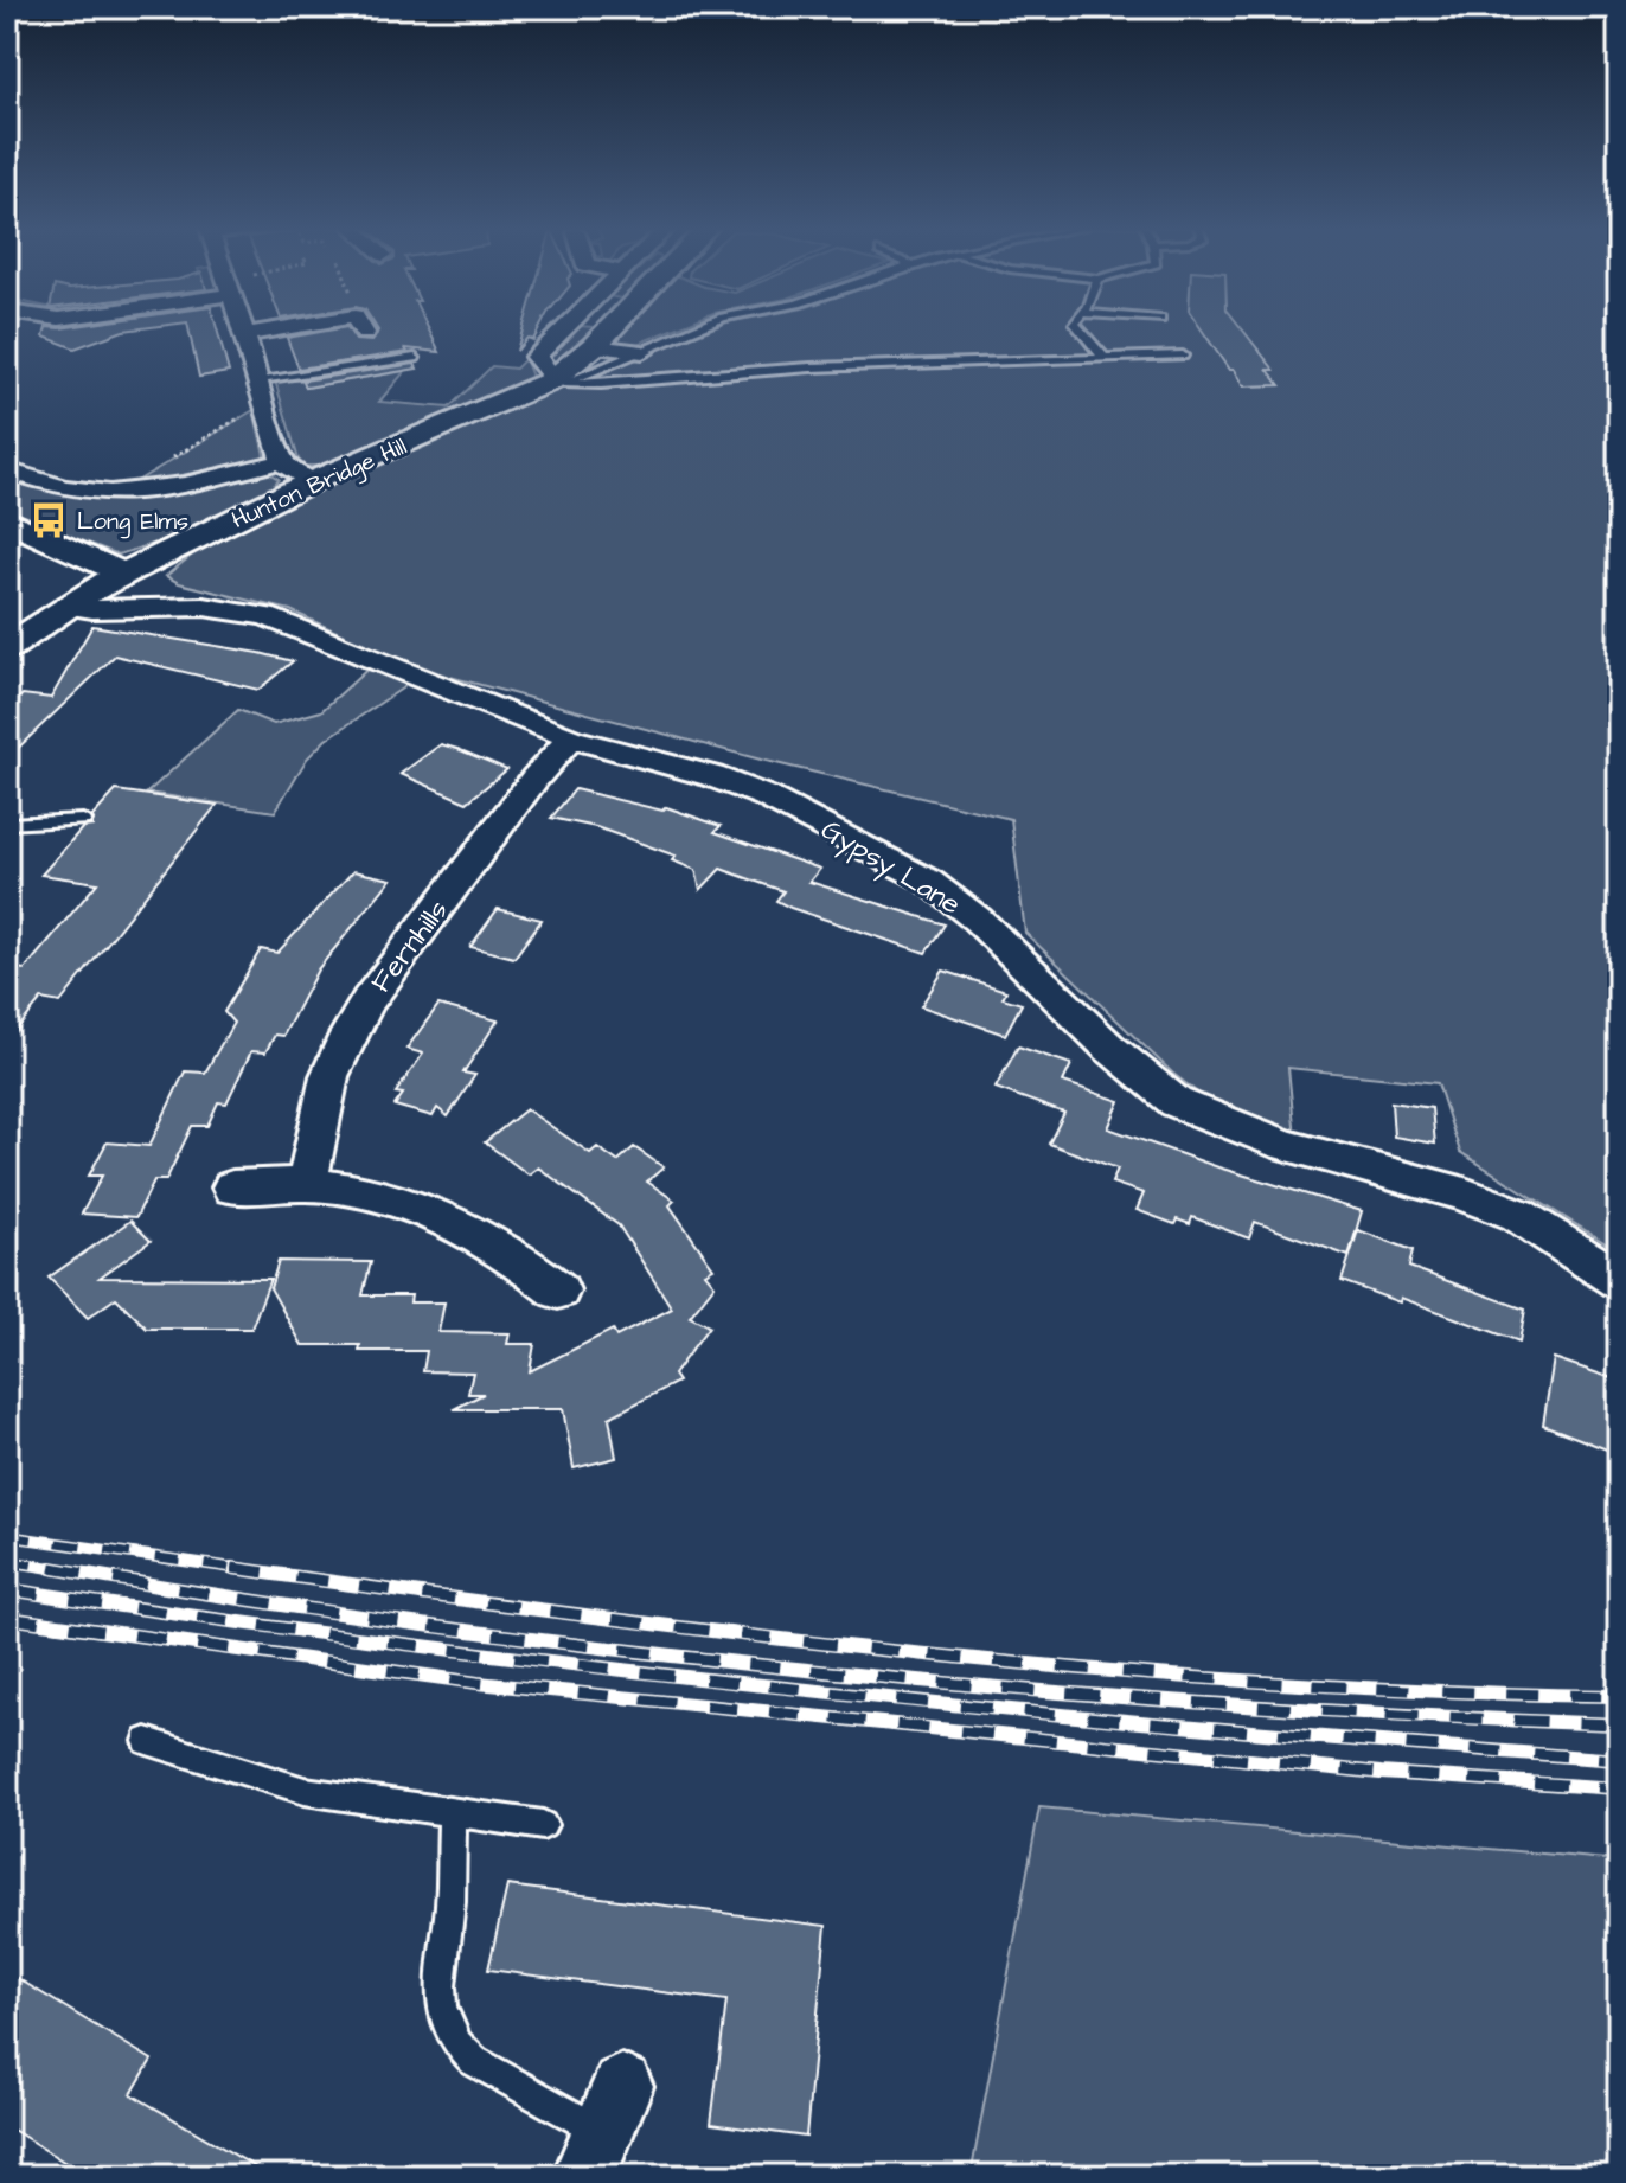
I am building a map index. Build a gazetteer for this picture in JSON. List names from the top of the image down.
{
  "streets": {
    "street": ["Hunton Bridge Hill", "Gypsy Lane", "Fernhills"]
  },
  "crossings": [
    ["Hunton Bridge Hill", "Gypsy Lane"],
    ["Gypsy Lane", "Fernhills"]
  ],
  "places": {
    "bus stop": ["Long Elms"]
  }
}
